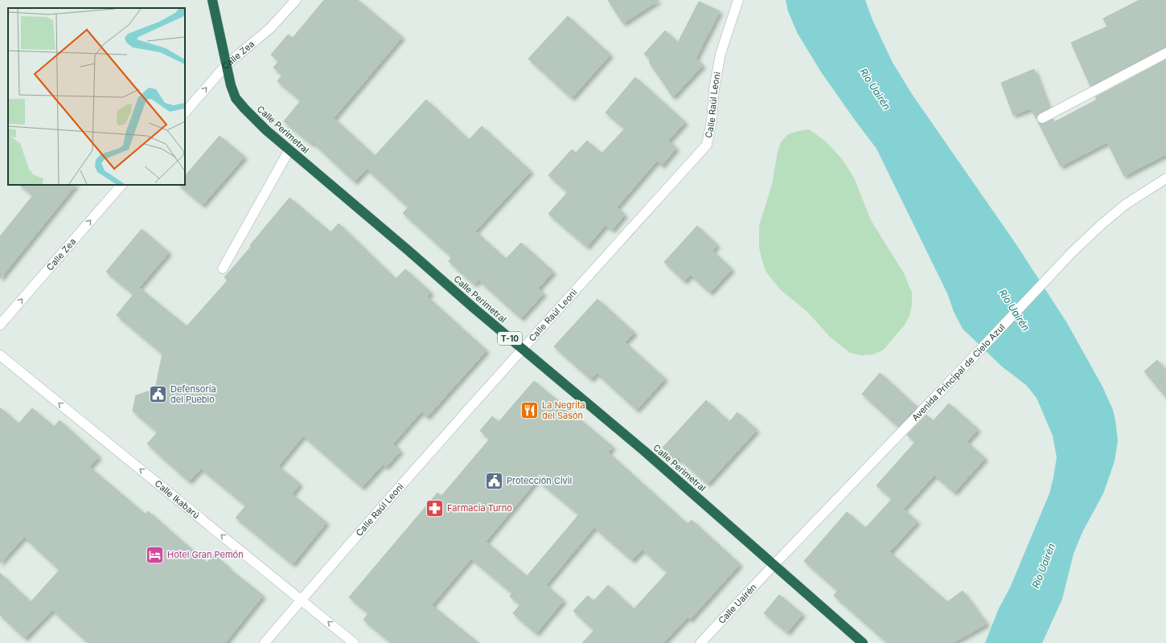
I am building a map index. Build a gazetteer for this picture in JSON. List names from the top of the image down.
{
  "streets": {
    "highway": ["Calle Perimetral", "T-10"],
    "street": [
      "Calle Zea",
      "Calle Raúl Leoni",
      "Avenida Principal de Cielo Azul",
      "Calle Ikabarú",
      "Calle Uairén"
    ]
  },
  "crossings": [
    ["Calle Zea", "Calle Perimetral"],
    ["Calle Raúl Leoni", "Calle Perimetral"],
    ["Calle Raúl Leoni", "Calle Ikabarú"],
    ["Calle Perimetral", "Avenida Principal de Cielo Azul"],
    ["Calle Perimetral", "Calle Uairén"],
    ["Avenida Principal de Cielo Azul", "Calle Uairén"]
  ],
  "one_way": ["Calle Zea", "Calle Ikabarú"],
  "water": ["Río Uairén"],
  "places": {
    "public building": ["Defensoría del Pueblo", "Protección Civil"],
    "restaurant": ["La Negrita del Sasón"],
    "pharmacy": ["Farmacia Turno"],
    "hotel": ["Hotel Gran Pemón"]
  }
}
